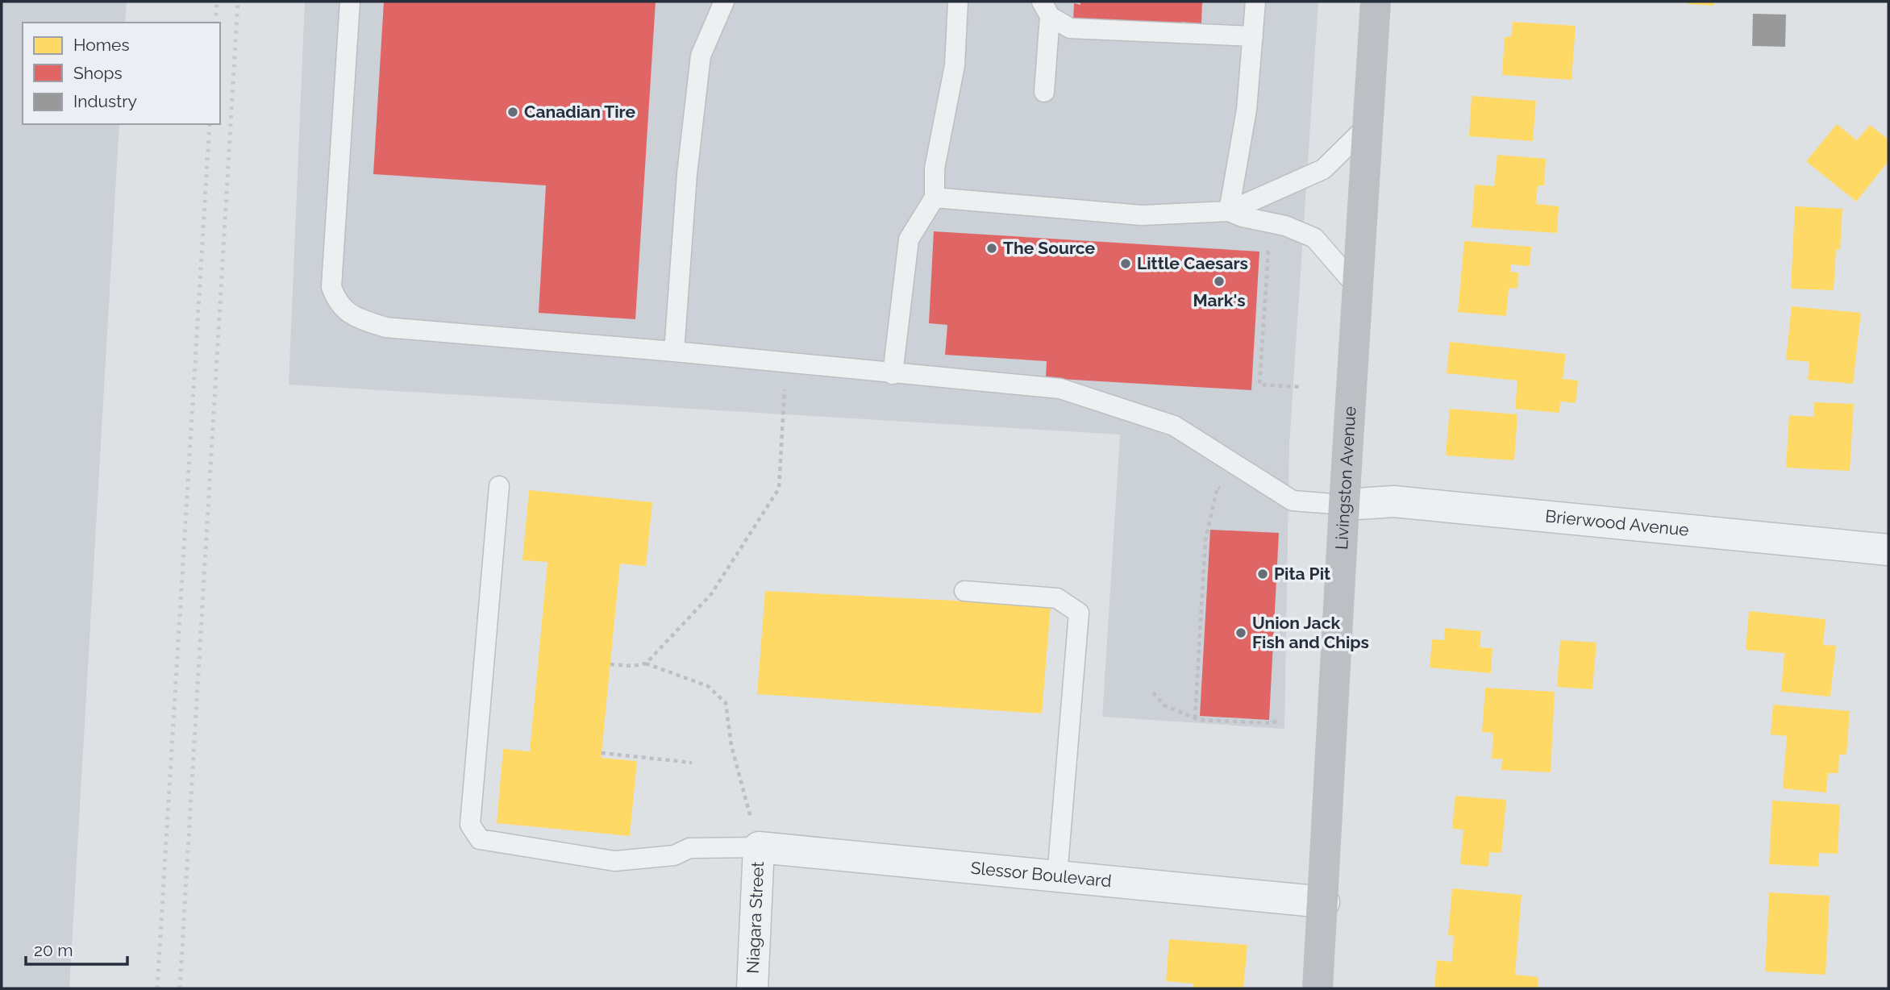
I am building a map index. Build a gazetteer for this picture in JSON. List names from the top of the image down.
{
  "streets": {
    "main road": ["Livingston Avenue"],
    "street": ["Brierwood Avenue", "Slessor Boulevard", "Niagara Street"]
  },
  "crossings": [
    ["Livingston Avenue", "Brierwood Avenue"],
    ["Livingston Avenue", "Slessor Boulevard"],
    ["Slessor Boulevard", "Niagara Street"]
  ],
  "places": [
    "Canadian Tire",
    "The Source",
    "Little Caesars",
    "Mark's",
    "Pita Pit",
    "Union Jack Fish and Chips"
  ],
  "legend": ["Homes", "Shops", "Industry"],
  "scale_bar": "20 m"
}
